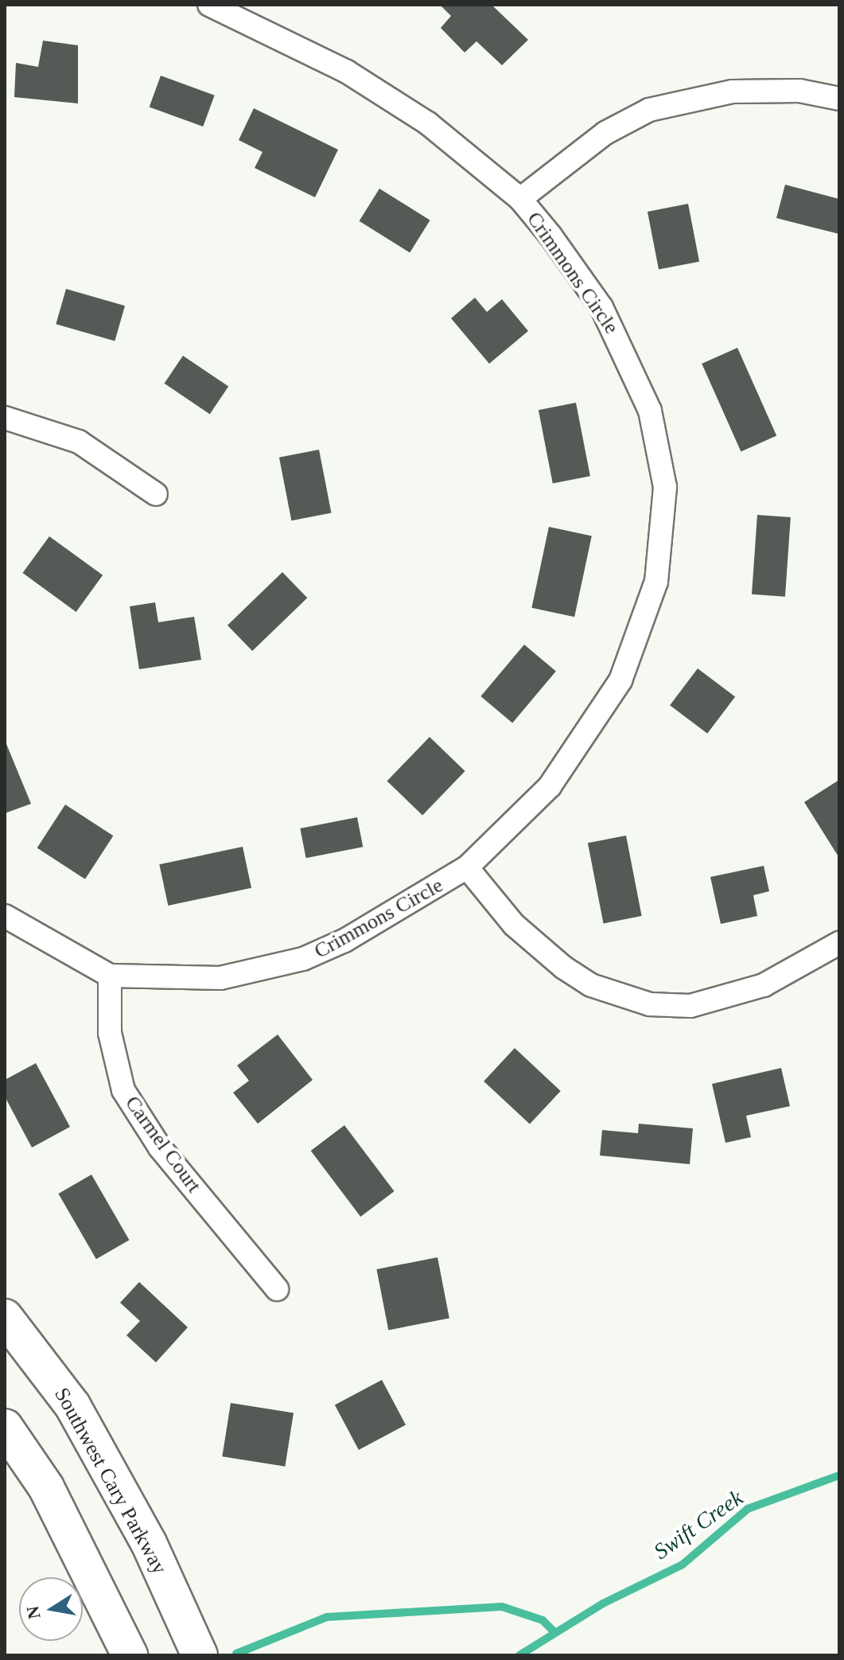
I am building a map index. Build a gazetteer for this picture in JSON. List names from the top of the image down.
{
  "streets": {
    "main road": ["Southwest Cary Parkway"],
    "street": ["Crimmons Circle", "Carmel Court"]
  },
  "crossings": [
    ["Crimmons Circle", "Carmel Court"]
  ],
  "water": ["Swift Creek"],
  "north": "left"
}
